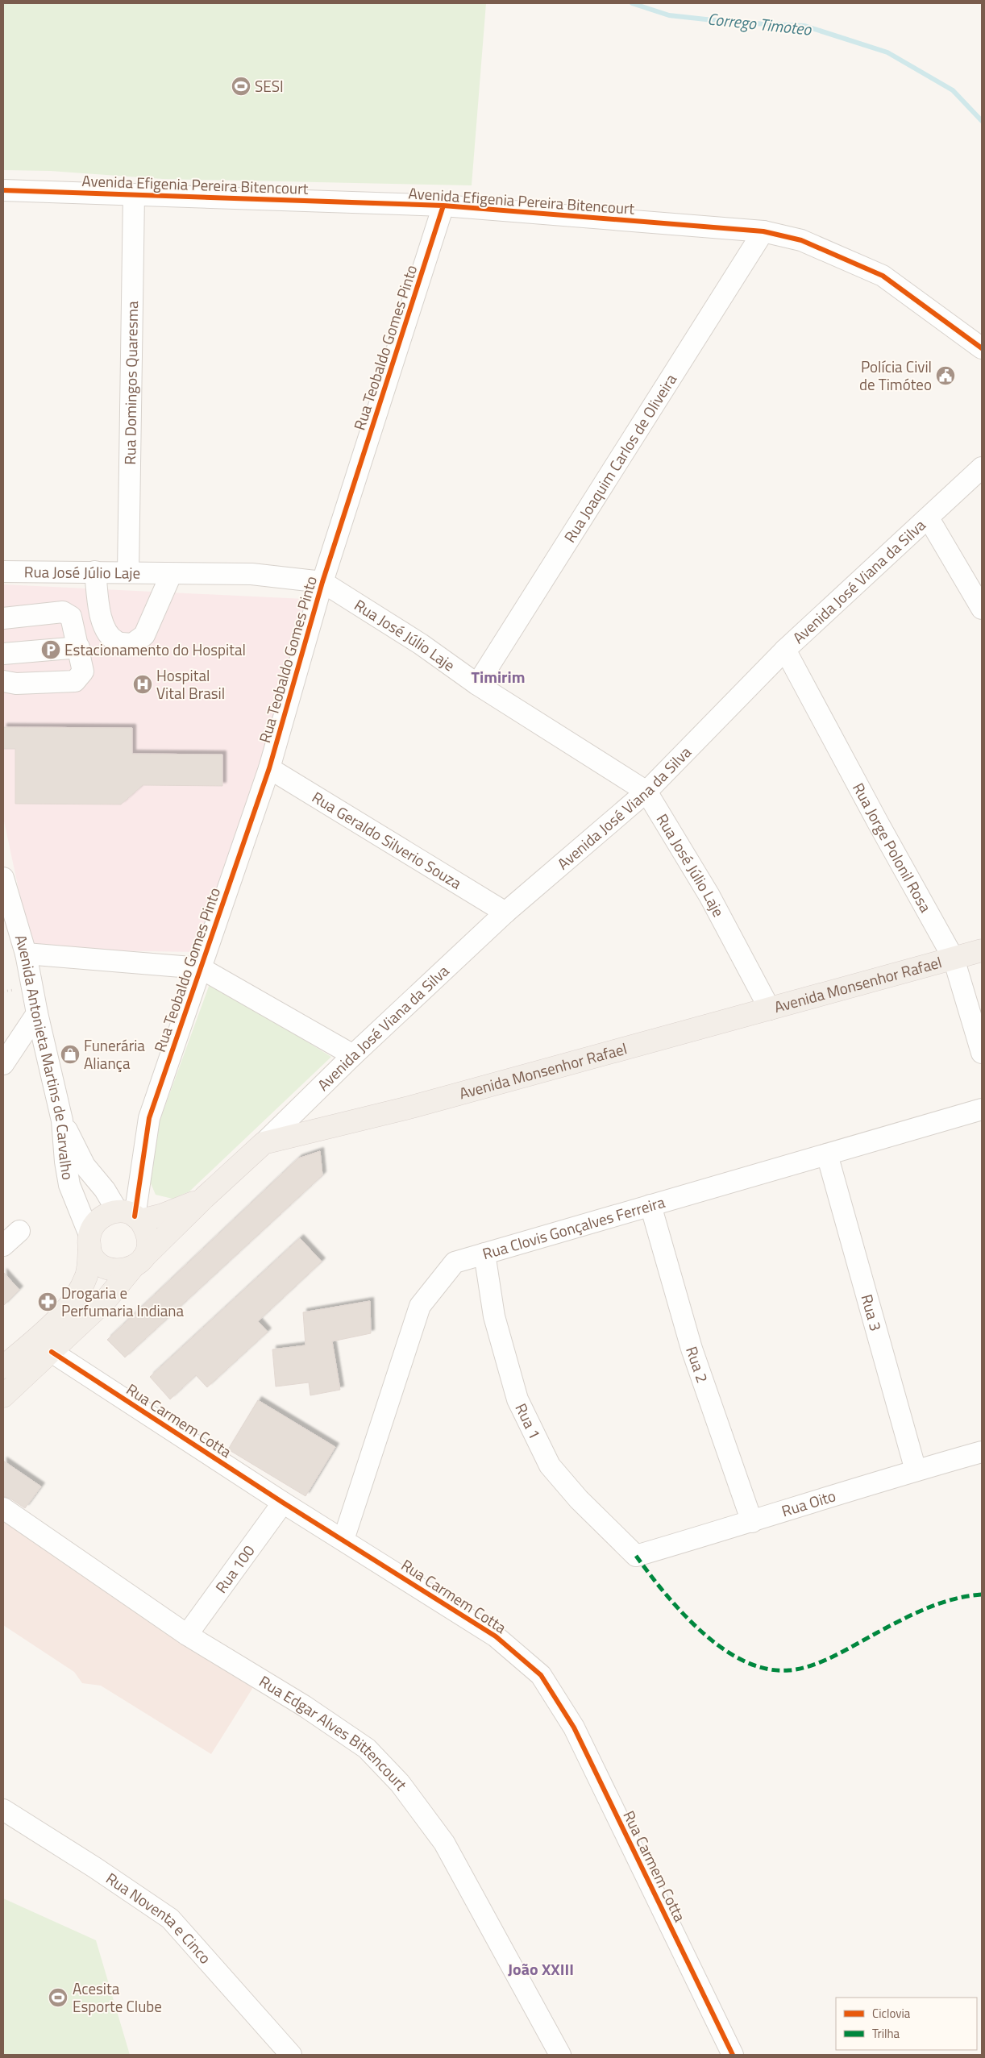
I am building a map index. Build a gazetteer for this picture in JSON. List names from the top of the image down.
{
  "streets": {
    "main road": ["Avenida Monsenhor Rafael"],
    "street": [
      "Avenida Efigenia Pereira Bitencourt",
      "Rua Teobaldo Gomes Pinto",
      "Rua Domingos Quaresma",
      "Rua Joaquim Carlos de Oliveira",
      "Rua José Júlio Laje",
      "Avenida José Viana da Silva",
      "Rua Geraldo Silverio Souza",
      "Rua Jorge Polonil Rosa",
      "Avenida Antonieta Martins de Carvalho",
      "Rua Clovis Gonçalves Ferreira",
      "Rua 3",
      "Rua 2",
      "Rua Carmem Cotta",
      "Rua 1",
      "Rua Oito",
      "Rua 100",
      "Rua Edgar Alves Bittencourt",
      "Rua Noventa e Cinco"
    ]
  },
  "crossings": [
    ["Avenida Efigenia Pereira Bitencourt", "Rua Teobaldo Gomes Pinto"],
    ["Avenida Efigenia Pereira Bitencourt", "Rua Domingos Quaresma"],
    ["Avenida Efigenia Pereira Bitencourt", "Rua Joaquim Carlos de Oliveira"],
    ["Rua Teobaldo Gomes Pinto", "Rua José Júlio Laje"],
    ["Rua Teobaldo Gomes Pinto", "Rua Geraldo Silverio Souza"],
    ["Rua Teobaldo Gomes Pinto", "Avenida Monsenhor Rafael"],
    ["Rua Teobaldo Gomes Pinto", "Avenida Antonieta Martins de Carvalho"],
    ["Rua Domingos Quaresma", "Rua José Júlio Laje"],
    ["Rua Joaquim Carlos de Oliveira", "Rua José Júlio Laje"],
    ["Rua José Júlio Laje", "Avenida José Viana da Silva"],
    ["Rua José Júlio Laje", "Avenida Monsenhor Rafael"],
    ["Avenida José Viana da Silva", "Rua Geraldo Silverio Souza"],
    ["Avenida José Viana da Silva", "Rua Jorge Polonil Rosa"],
    ["Avenida José Viana da Silva", "Avenida Monsenhor Rafael"],
    ["Rua Jorge Polonil Rosa", "Avenida Monsenhor Rafael"],
    ["Avenida Monsenhor Rafael", "Avenida Antonieta Martins de Carvalho"],
    ["Avenida Monsenhor Rafael", "Rua Carmem Cotta"],
    ["Rua Clovis Gonçalves Ferreira", "Rua 3"],
    ["Rua Clovis Gonçalves Ferreira", "Rua 2"],
    ["Rua Clovis Gonçalves Ferreira", "Rua Carmem Cotta"],
    ["Rua Clovis Gonçalves Ferreira", "Rua 1"],
    ["Rua 3", "Rua Oito"],
    ["Rua 2", "Rua Oito"],
    ["Rua Carmem Cotta", "Rua 100"],
    ["Rua 1", "Rua Oito"],
    ["Rua 100", "Rua Edgar Alves Bittencourt"]
  ],
  "districts": ["Timirim", "João XXIII"],
  "water": ["Corrego Timoteo"],
  "places": {
    "sports": ["SESI", "Acesita Esporte Clube"],
    "public building": ["Polícia Civil de Timóteo"],
    "parking": ["Estacionamento do Hospital"],
    "hospital": ["Hospital Vital Brasil"],
    "shop": ["Funerária Aliança"],
    "pharmacy": ["Drogaria e Perfumaria Indiana"]
  },
  "legend": ["Ciclovia", "Trilha"]
}
